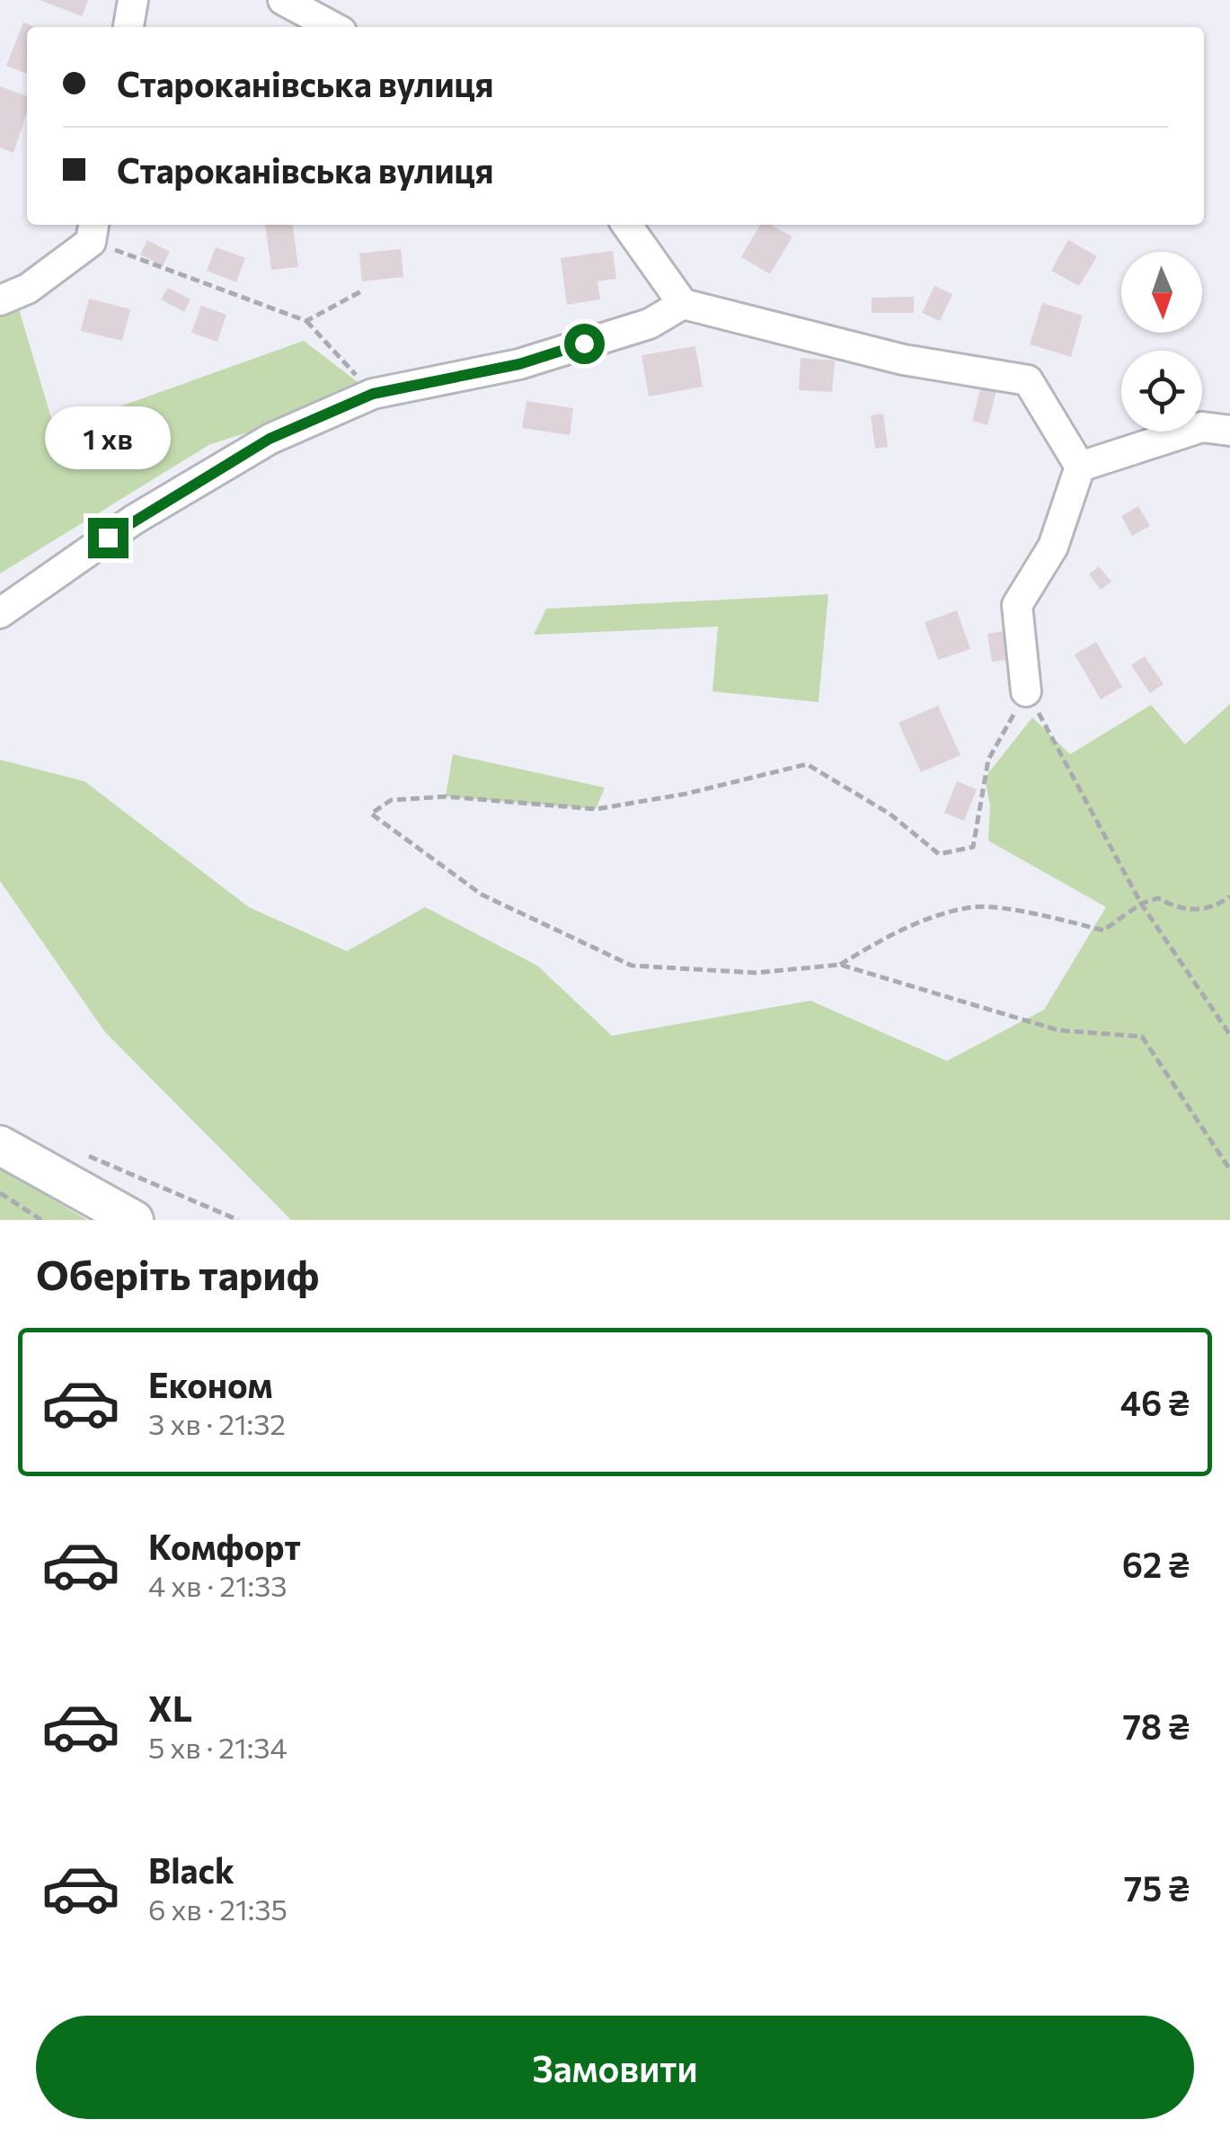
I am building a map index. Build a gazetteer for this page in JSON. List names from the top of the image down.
{
  "north": "bottom",
  "page": {
    "banner": ["Староканівська вулиця", "Староканівська вулиця"],
    "bubble": "1 хв",
    "heading": "Оберіть тариф",
    "list": [
      {
        "name": "Економ",
        "note": "3 хв · 21:32",
        "value": "46 ₴"
      },
      {
        "name": "Комфорт",
        "note": "4 хв · 21:33",
        "value": "62 ₴"
      },
      {
        "name": "XL",
        "note": "5 хв · 21:34",
        "value": "78 ₴"
      },
      {
        "name": "Black",
        "note": "6 хв · 21:35",
        "value": "75 ₴"
      }
    ],
    "buttons": "Замовити"
  }
}
